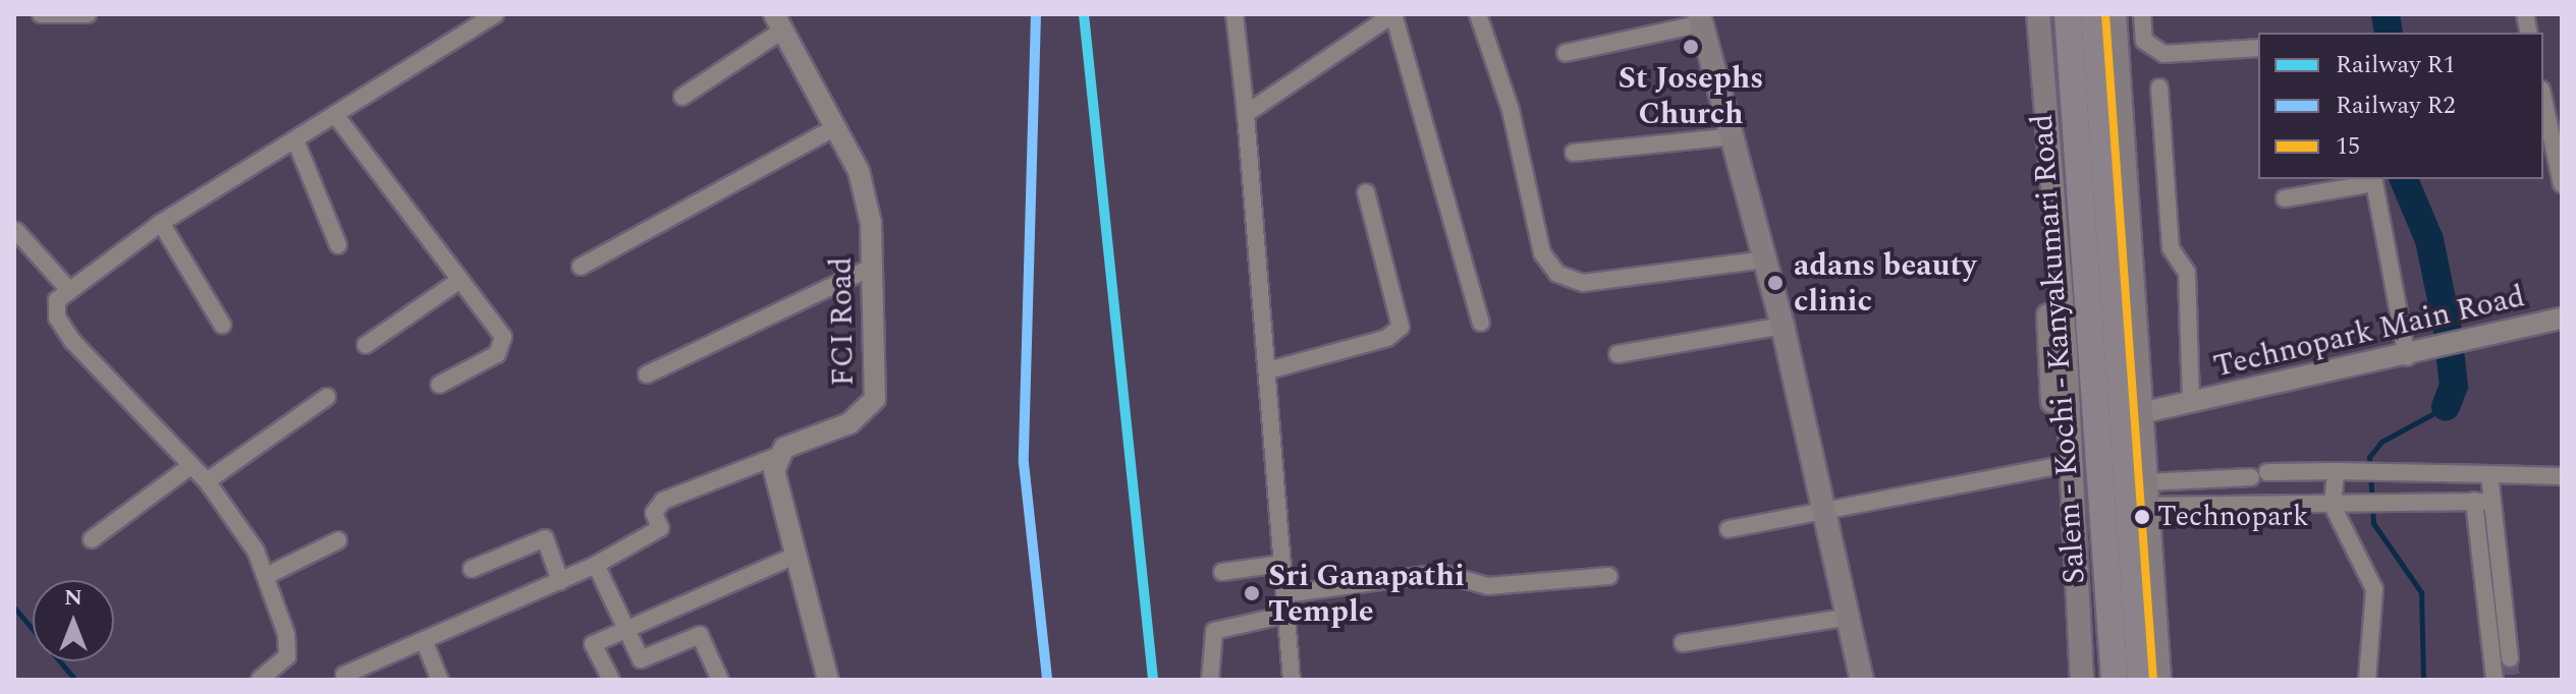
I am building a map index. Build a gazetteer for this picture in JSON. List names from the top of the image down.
{
  "streets": {
    "highway": ["Salem - Kochi - Kanyakumari Road"],
    "street": ["FCI Road", "Technopark Main Road"]
  },
  "places": [
    "St Josephs Church",
    "adans beauty clinic",
    "Technopark",
    "Sri Ganapathi Temple"
  ],
  "lines": ["rail line R1", "rail line R2", "transit line 15"],
  "legend": ["Railway R1", "Railway R2", "15"],
  "north": "top"
}
